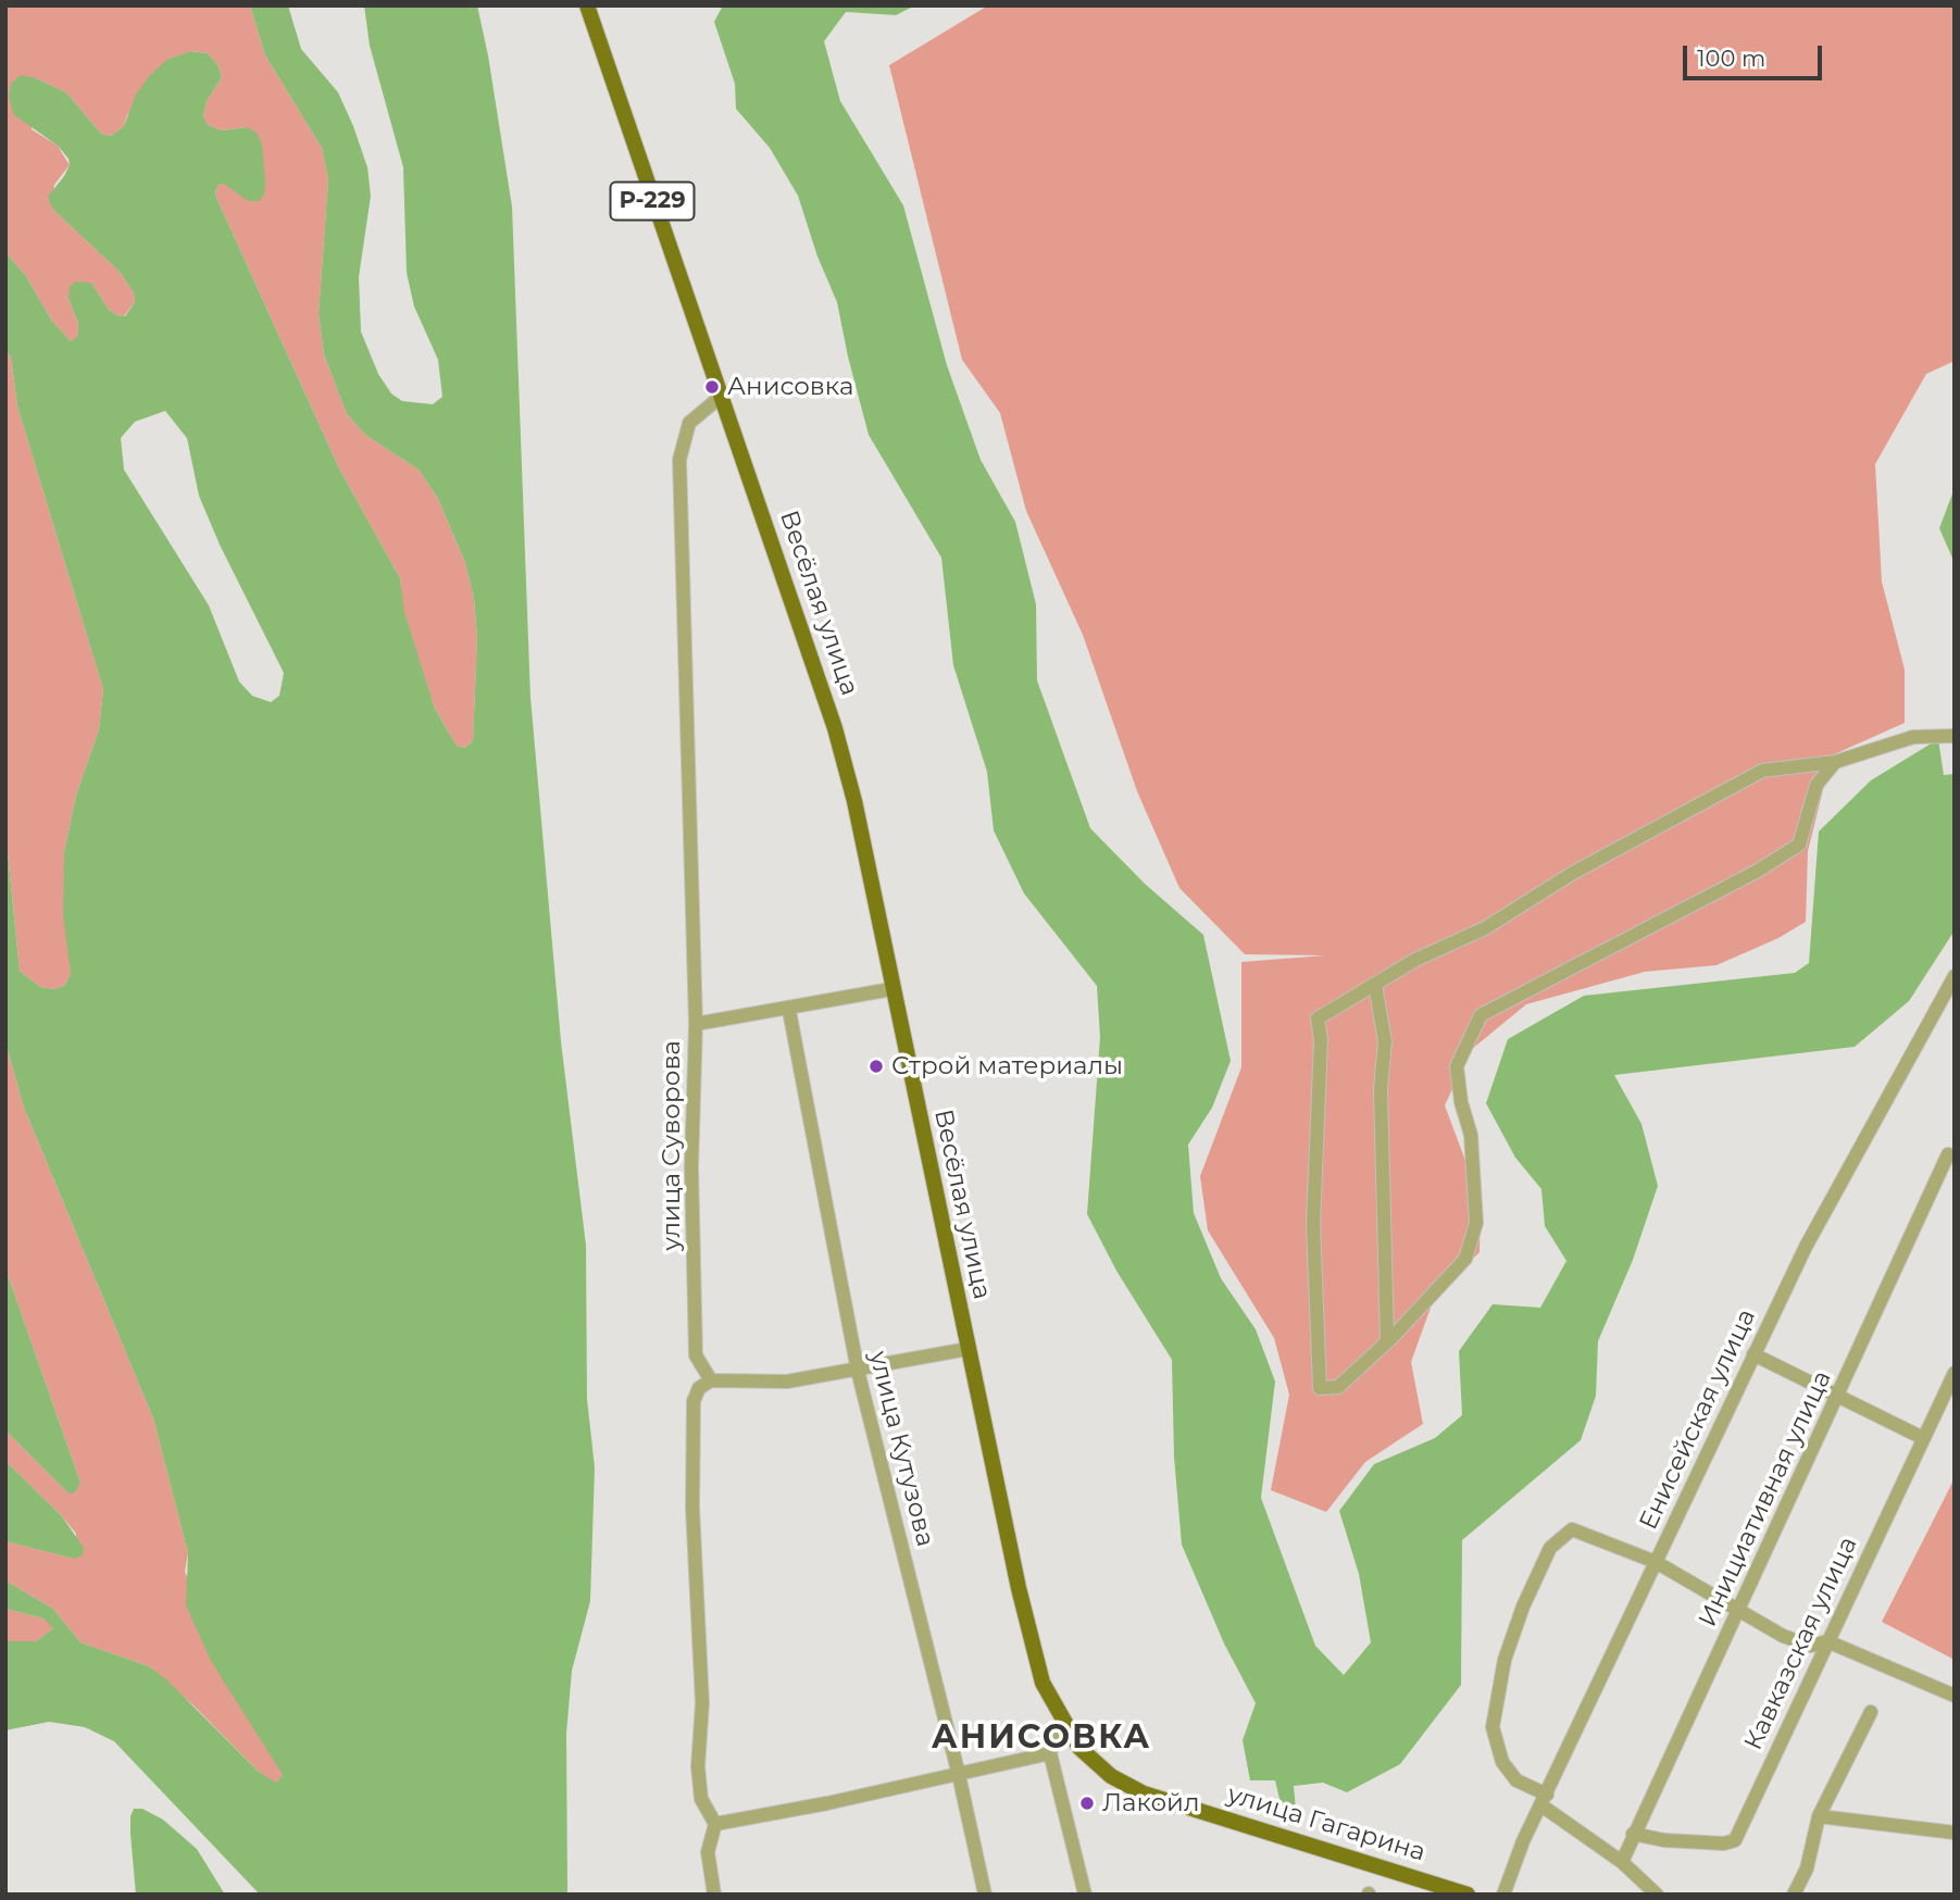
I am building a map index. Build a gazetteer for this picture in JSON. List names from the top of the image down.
{
  "streets": {
    "main road": ["Р-229", "Весёлая улица", "улица Гагарина"],
    "street": [
      "улица Суворова",
      "Енисейская улица",
      "улица Кутузова",
      "Инициативная улица",
      "Кавказская улица"
    ]
  },
  "crossings": [
    ["Р-229", "Весёлая улица"],
    ["Р-229", "улица Суворова"],
    ["Весёлая улица", "улица Суворова"],
    ["Весёлая улица", "улица Гагарина"],
    ["Инициативная улица", "Кавказская улица"]
  ],
  "districts": ["АНИСОВКА"],
  "places": ["Анисовка", "Строй материалы", "Лакойл"],
  "scale_bar": "100 m"
}
